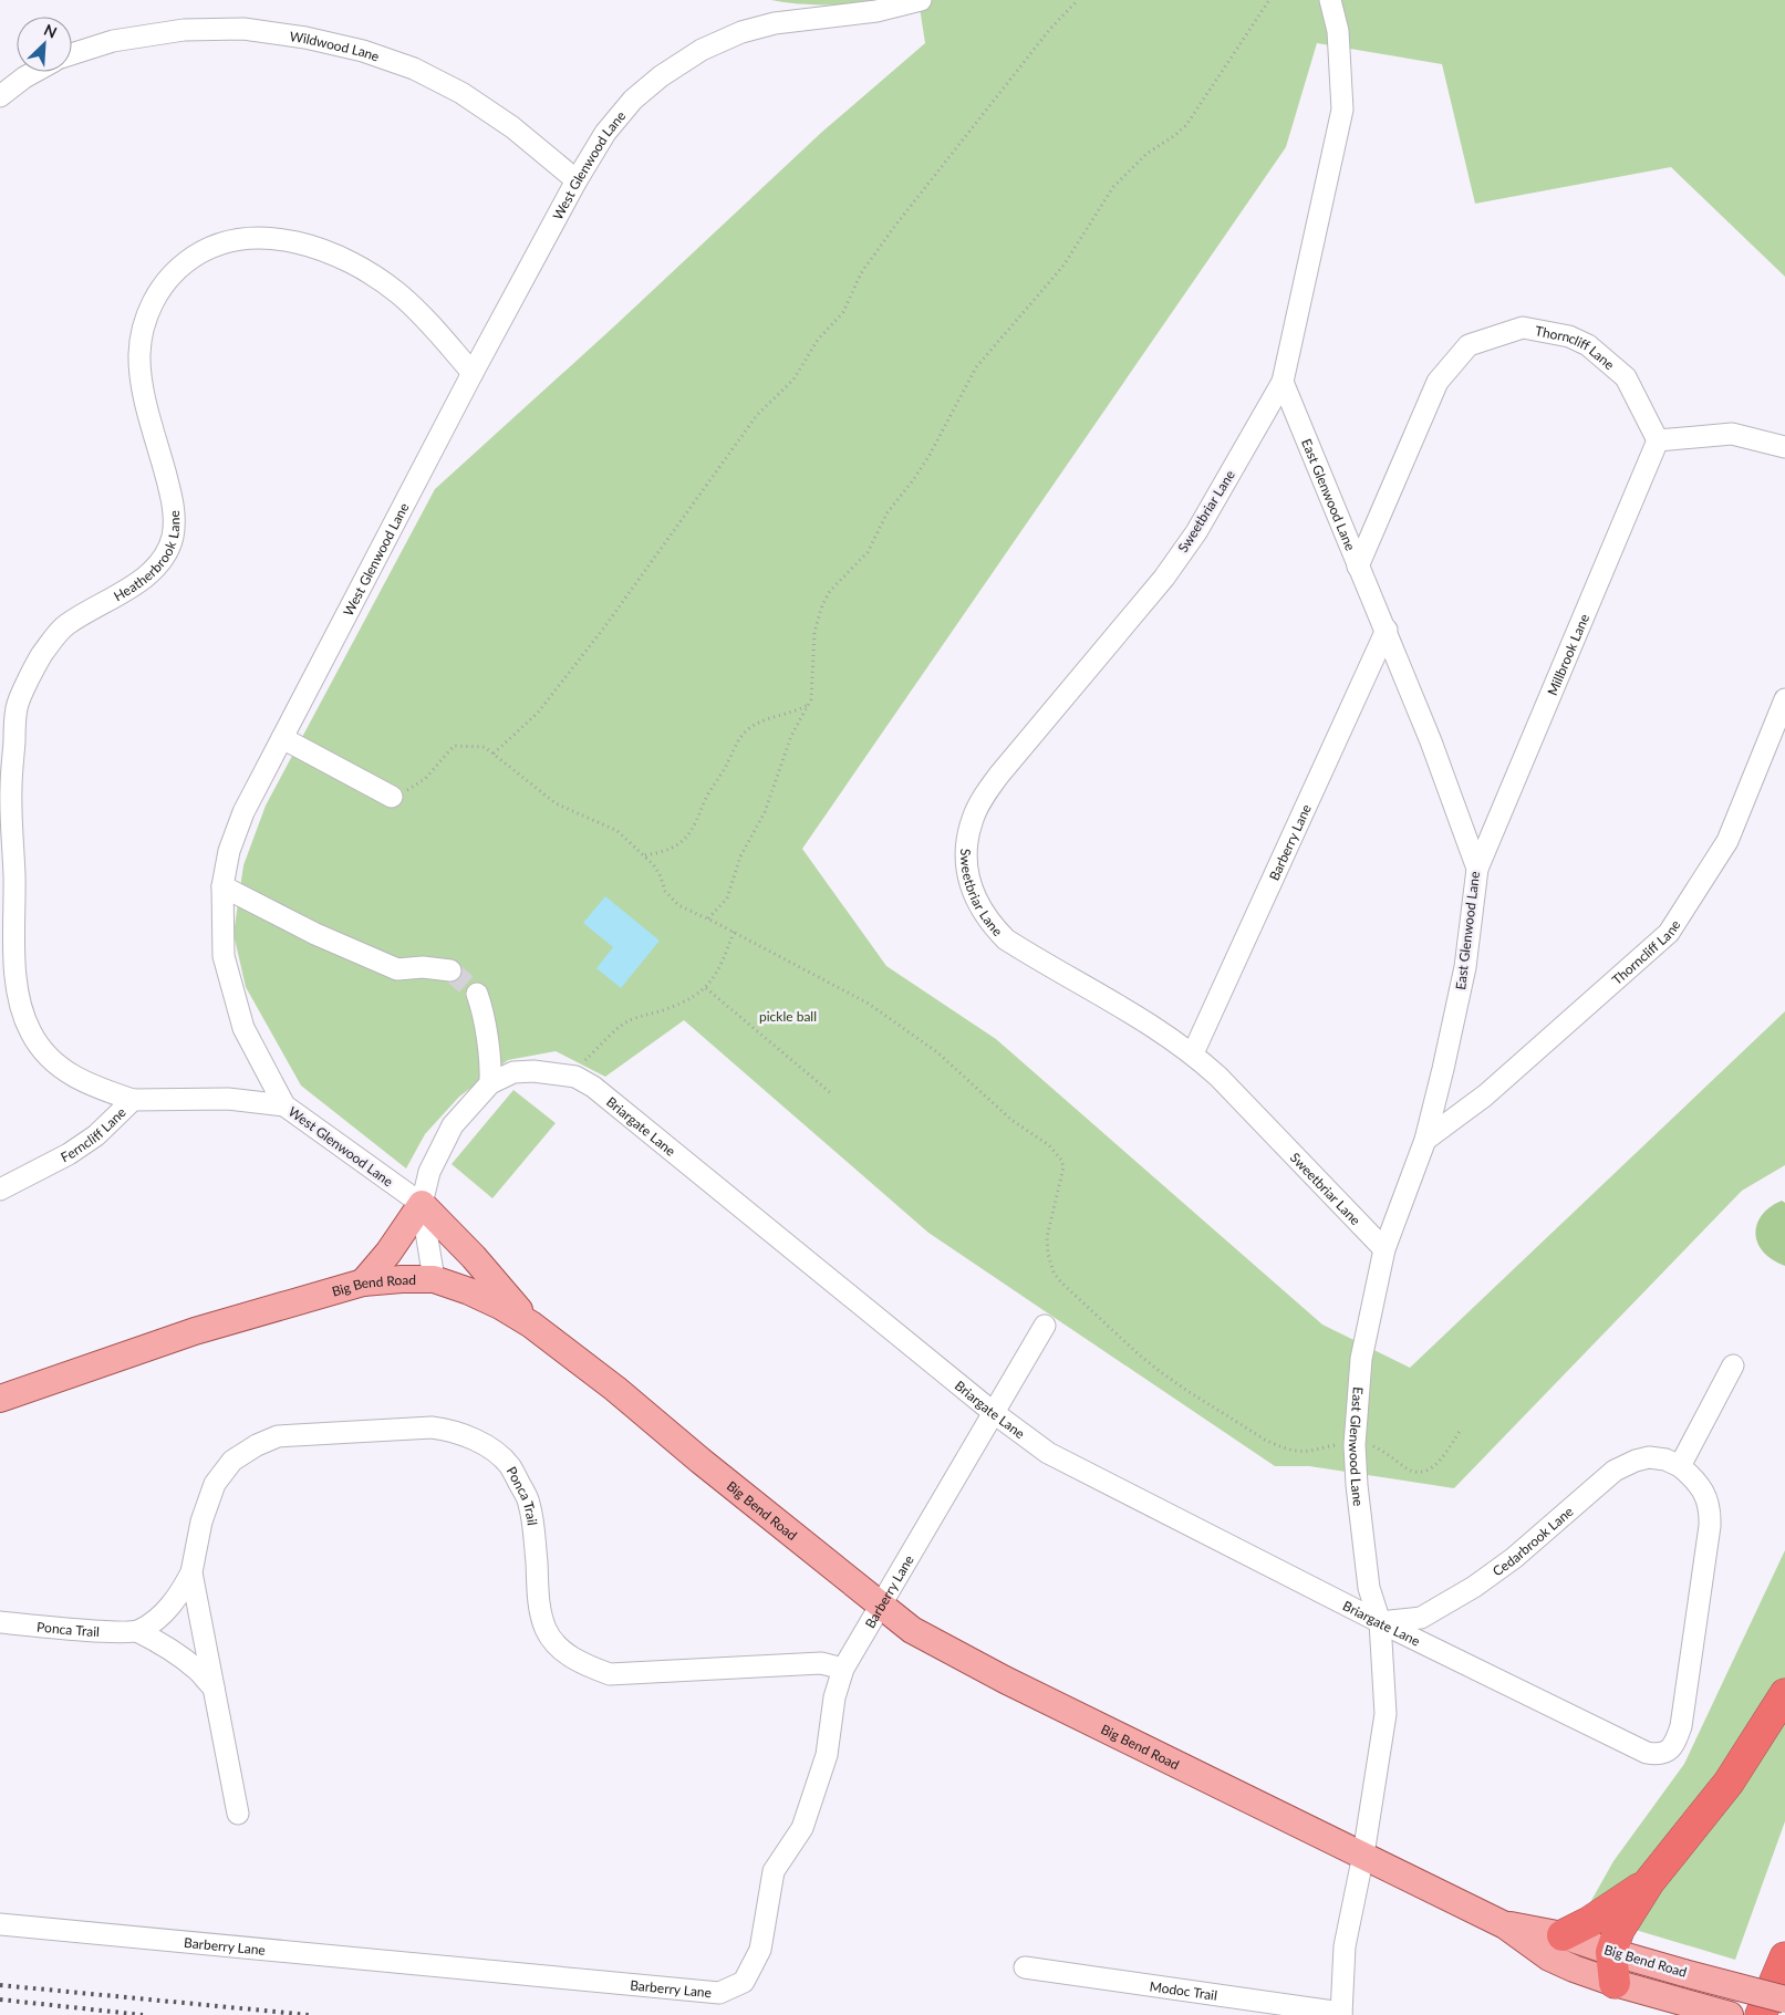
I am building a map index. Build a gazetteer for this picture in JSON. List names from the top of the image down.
{
  "streets": {
    "main road": ["Big Bend Road"],
    "street": [
      "Wildwood Lane",
      "West Glenwood Lane",
      "Thorncliff Lane",
      "East Glenwood Lane",
      "Sweetbriar Lane",
      "Heatherbrook Lane",
      "Millbrook Lane",
      "Barberry Lane",
      "Briargate Lane",
      "Ferncliff Lane",
      "Ponca Trail",
      "Cedarbrook Lane",
      "Modoc Trail"
    ]
  },
  "crossings": [
    ["Wildwood Lane", "West Glenwood Lane"],
    ["West Glenwood Lane", "Heatherbrook Lane"],
    ["West Glenwood Lane", "Briargate Lane"],
    ["West Glenwood Lane", "Ferncliff Lane"],
    ["Thorncliff Lane", "East Glenwood Lane"],
    ["Thorncliff Lane", "Millbrook Lane"],
    ["East Glenwood Lane", "Sweetbriar Lane"],
    ["East Glenwood Lane", "Millbrook Lane"],
    ["East Glenwood Lane", "Barberry Lane"],
    ["East Glenwood Lane", "Briargate Lane"],
    ["East Glenwood Lane", "Big Bend Road"],
    ["East Glenwood Lane", "Cedarbrook Lane"],
    ["East Glenwood Lane", "Modoc Trail"],
    ["Sweetbriar Lane", "Barberry Lane"],
    ["Heatherbrook Lane", "Ferncliff Lane"],
    ["Barberry Lane", "Briargate Lane"],
    ["Barberry Lane", "Big Bend Road"],
    ["Barberry Lane", "Ponca Trail"],
    ["Briargate Lane", "Cedarbrook Lane"]
  ],
  "parks": ["pickle ball"],
  "north": "top right"
}
